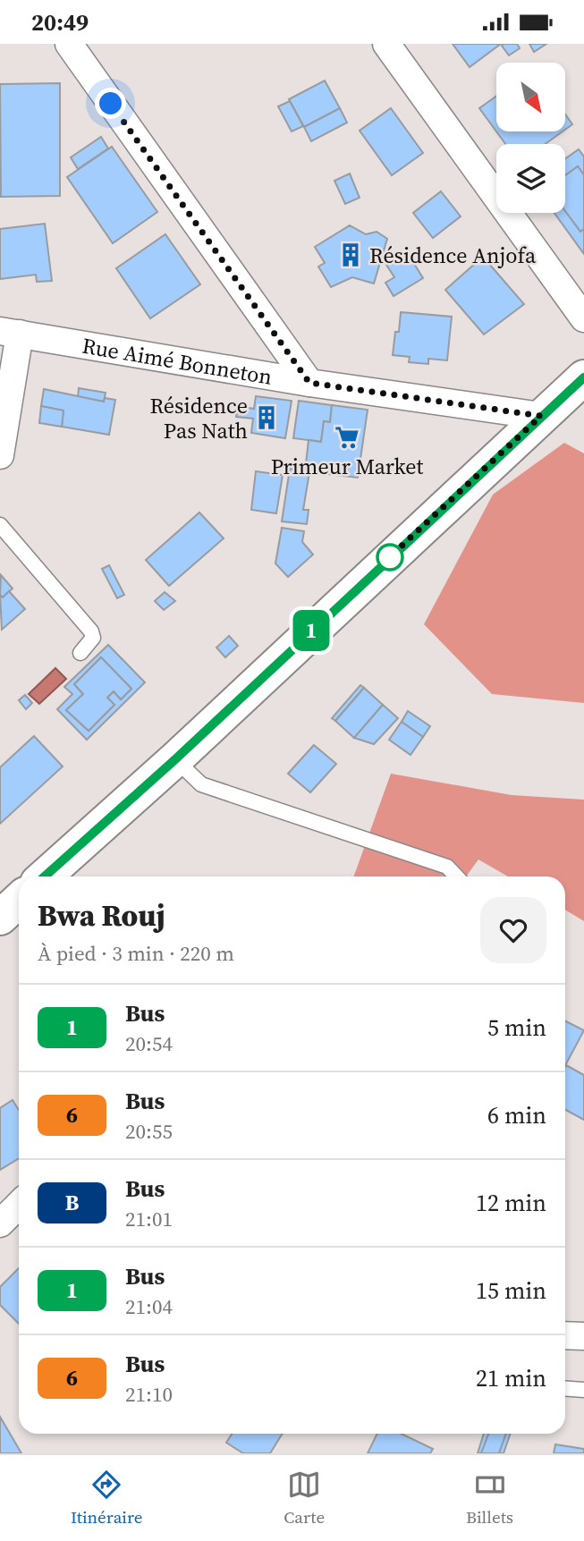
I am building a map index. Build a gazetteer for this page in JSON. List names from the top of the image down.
{
  "streets": {
    "street": ["Rue Aimé Bonneton"]
  },
  "places": {
    "building": ["Résidence Anjofa", "Résidence Pas Nath"],
    "supermarket": ["Primeur Market"]
  },
  "lines": ["bus line 1"],
  "north": "bottom right",
  "page": {
    "status": "20:49",
    "on_map": "1",
    "heading": ["Bwa Rouj", "À pied · 3 min · 220 m"],
    "list": [
      {
        "mark": "1",
        "name": "Bus",
        "note": "20:54",
        "value": "5 min"
      },
      {
        "mark": "6",
        "name": "Bus",
        "note": "20:55",
        "value": "6 min"
      },
      {
        "mark": "B",
        "name": "Bus",
        "note": "21:01",
        "value": "12 min"
      },
      {
        "mark": "1",
        "name": "Bus",
        "note": "21:04",
        "value": "15 min"
      },
      {
        "mark": "6",
        "name": "Bus",
        "note": "21:10",
        "value": "21 min"
      }
    ],
    "tabs": ["Itinéraire", "Carte", "Billets"]
  }
}
